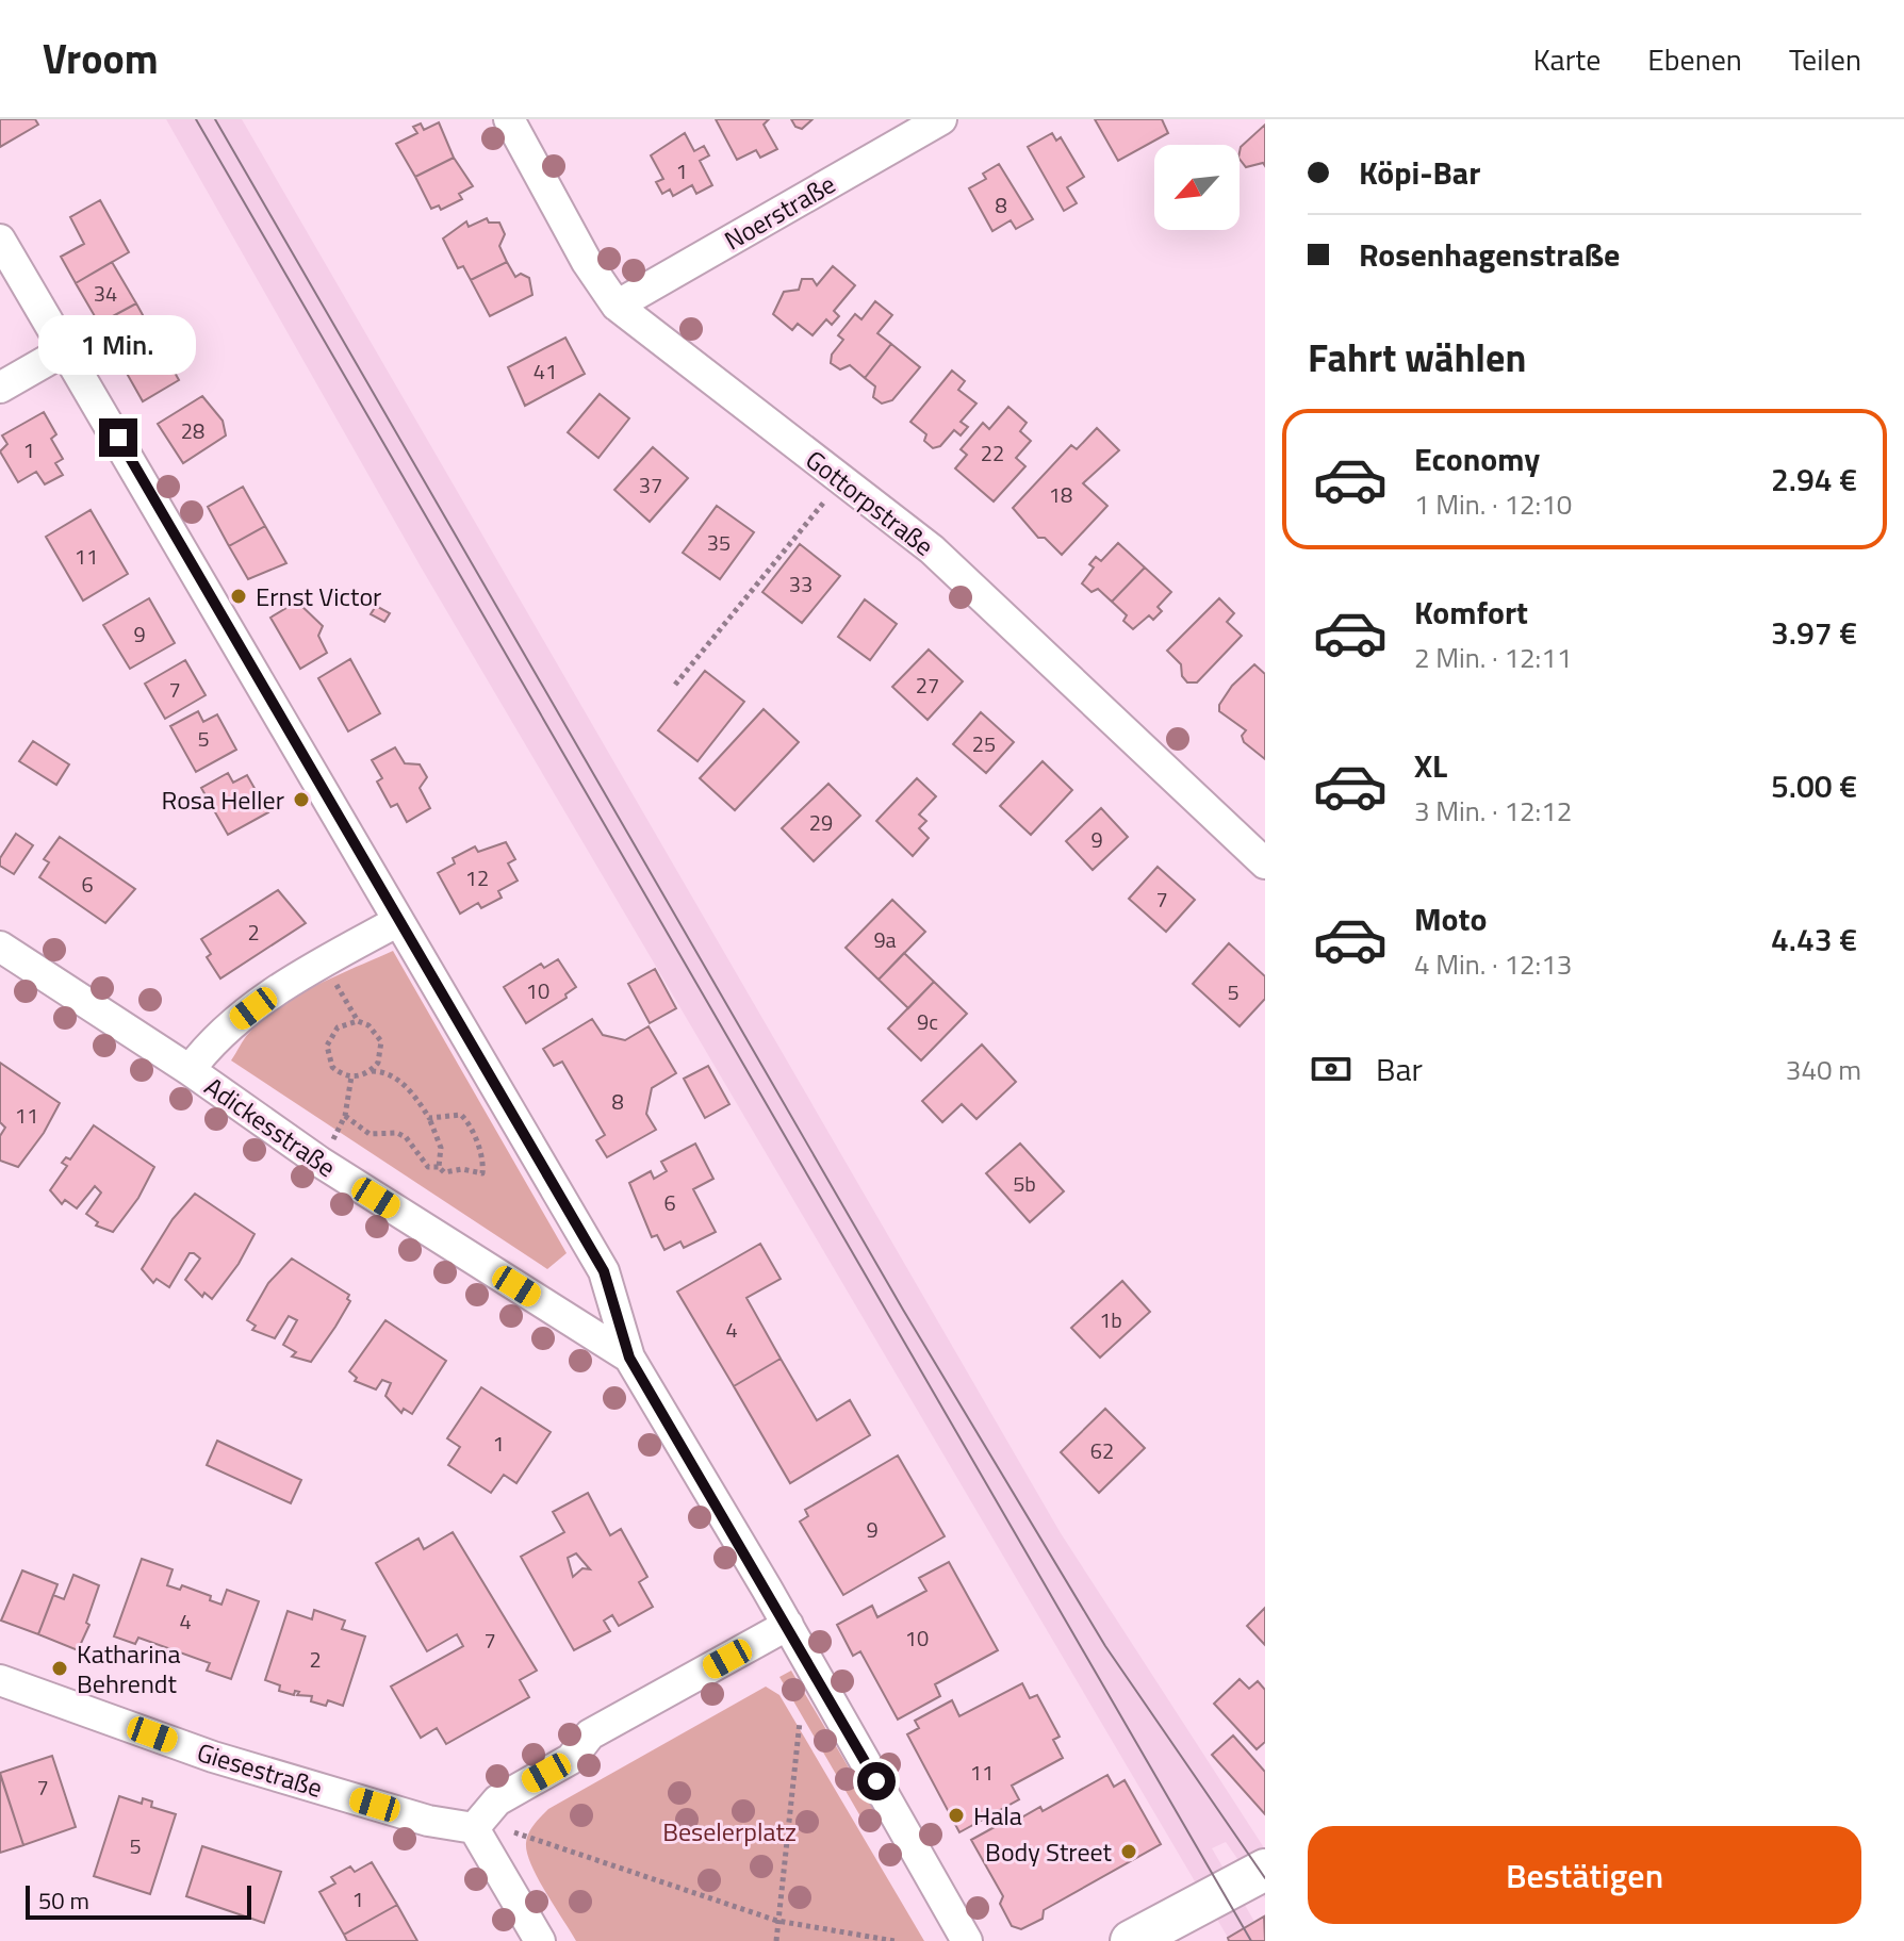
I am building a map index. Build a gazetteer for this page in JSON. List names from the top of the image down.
{
  "streets": {
    "street": [
      "Noerstraße",
      "Gottorpstraße",
      "Adickesstraße",
      "Giesestraße"
    ]
  },
  "crossings": [
    ["Noerstraße", "Gottorpstraße"]
  ],
  "parks": ["Beselerplatz"],
  "places": [
    "Ernst Victor",
    "Rosa Heller",
    "Katharina Behrendt",
    "Hala",
    "Body Street"
  ],
  "house_numbers": [
    "1",
    "8",
    "34",
    "41",
    "28",
    "1",
    "22",
    "37",
    "18",
    "35",
    "11",
    "33",
    "9",
    "27",
    "7",
    "5",
    "25",
    "29",
    "9",
    "12",
    "6",
    "7",
    "2",
    "9a",
    "10",
    "5",
    "9c",
    "8",
    "11",
    "5b",
    "6",
    "1b",
    "4",
    "1",
    "62",
    "9",
    "4",
    "10",
    "7",
    "2",
    "11",
    "7",
    "5",
    "1"
  ],
  "scale_bar": "50 m",
  "north": "bottom left",
  "page": {
    "header": "Vroom",
    "nav": ["Karte", "Ebenen", "Teilen"],
    "banner": ["Köpi-Bar", "Rosenhagenstraße"],
    "heading": "Fahrt wählen",
    "bubble": "1 Min.",
    "list": [
      {
        "name": "Economy",
        "note": "1 Min. · 12:10",
        "value": "2.94 €"
      },
      {
        "name": "Komfort",
        "note": "2 Min. · 12:11",
        "value": "3.97 €"
      },
      {
        "name": "XL",
        "note": "3 Min. · 12:12",
        "value": "5.00 €"
      },
      {
        "name": "Moto",
        "note": "4 Min. · 12:13",
        "value": "4.43 €"
      }
    ],
    "pay": ["Bar", "340 m"],
    "buttons": "Bestätigen",
    "scale": "50 m"
  }
}
